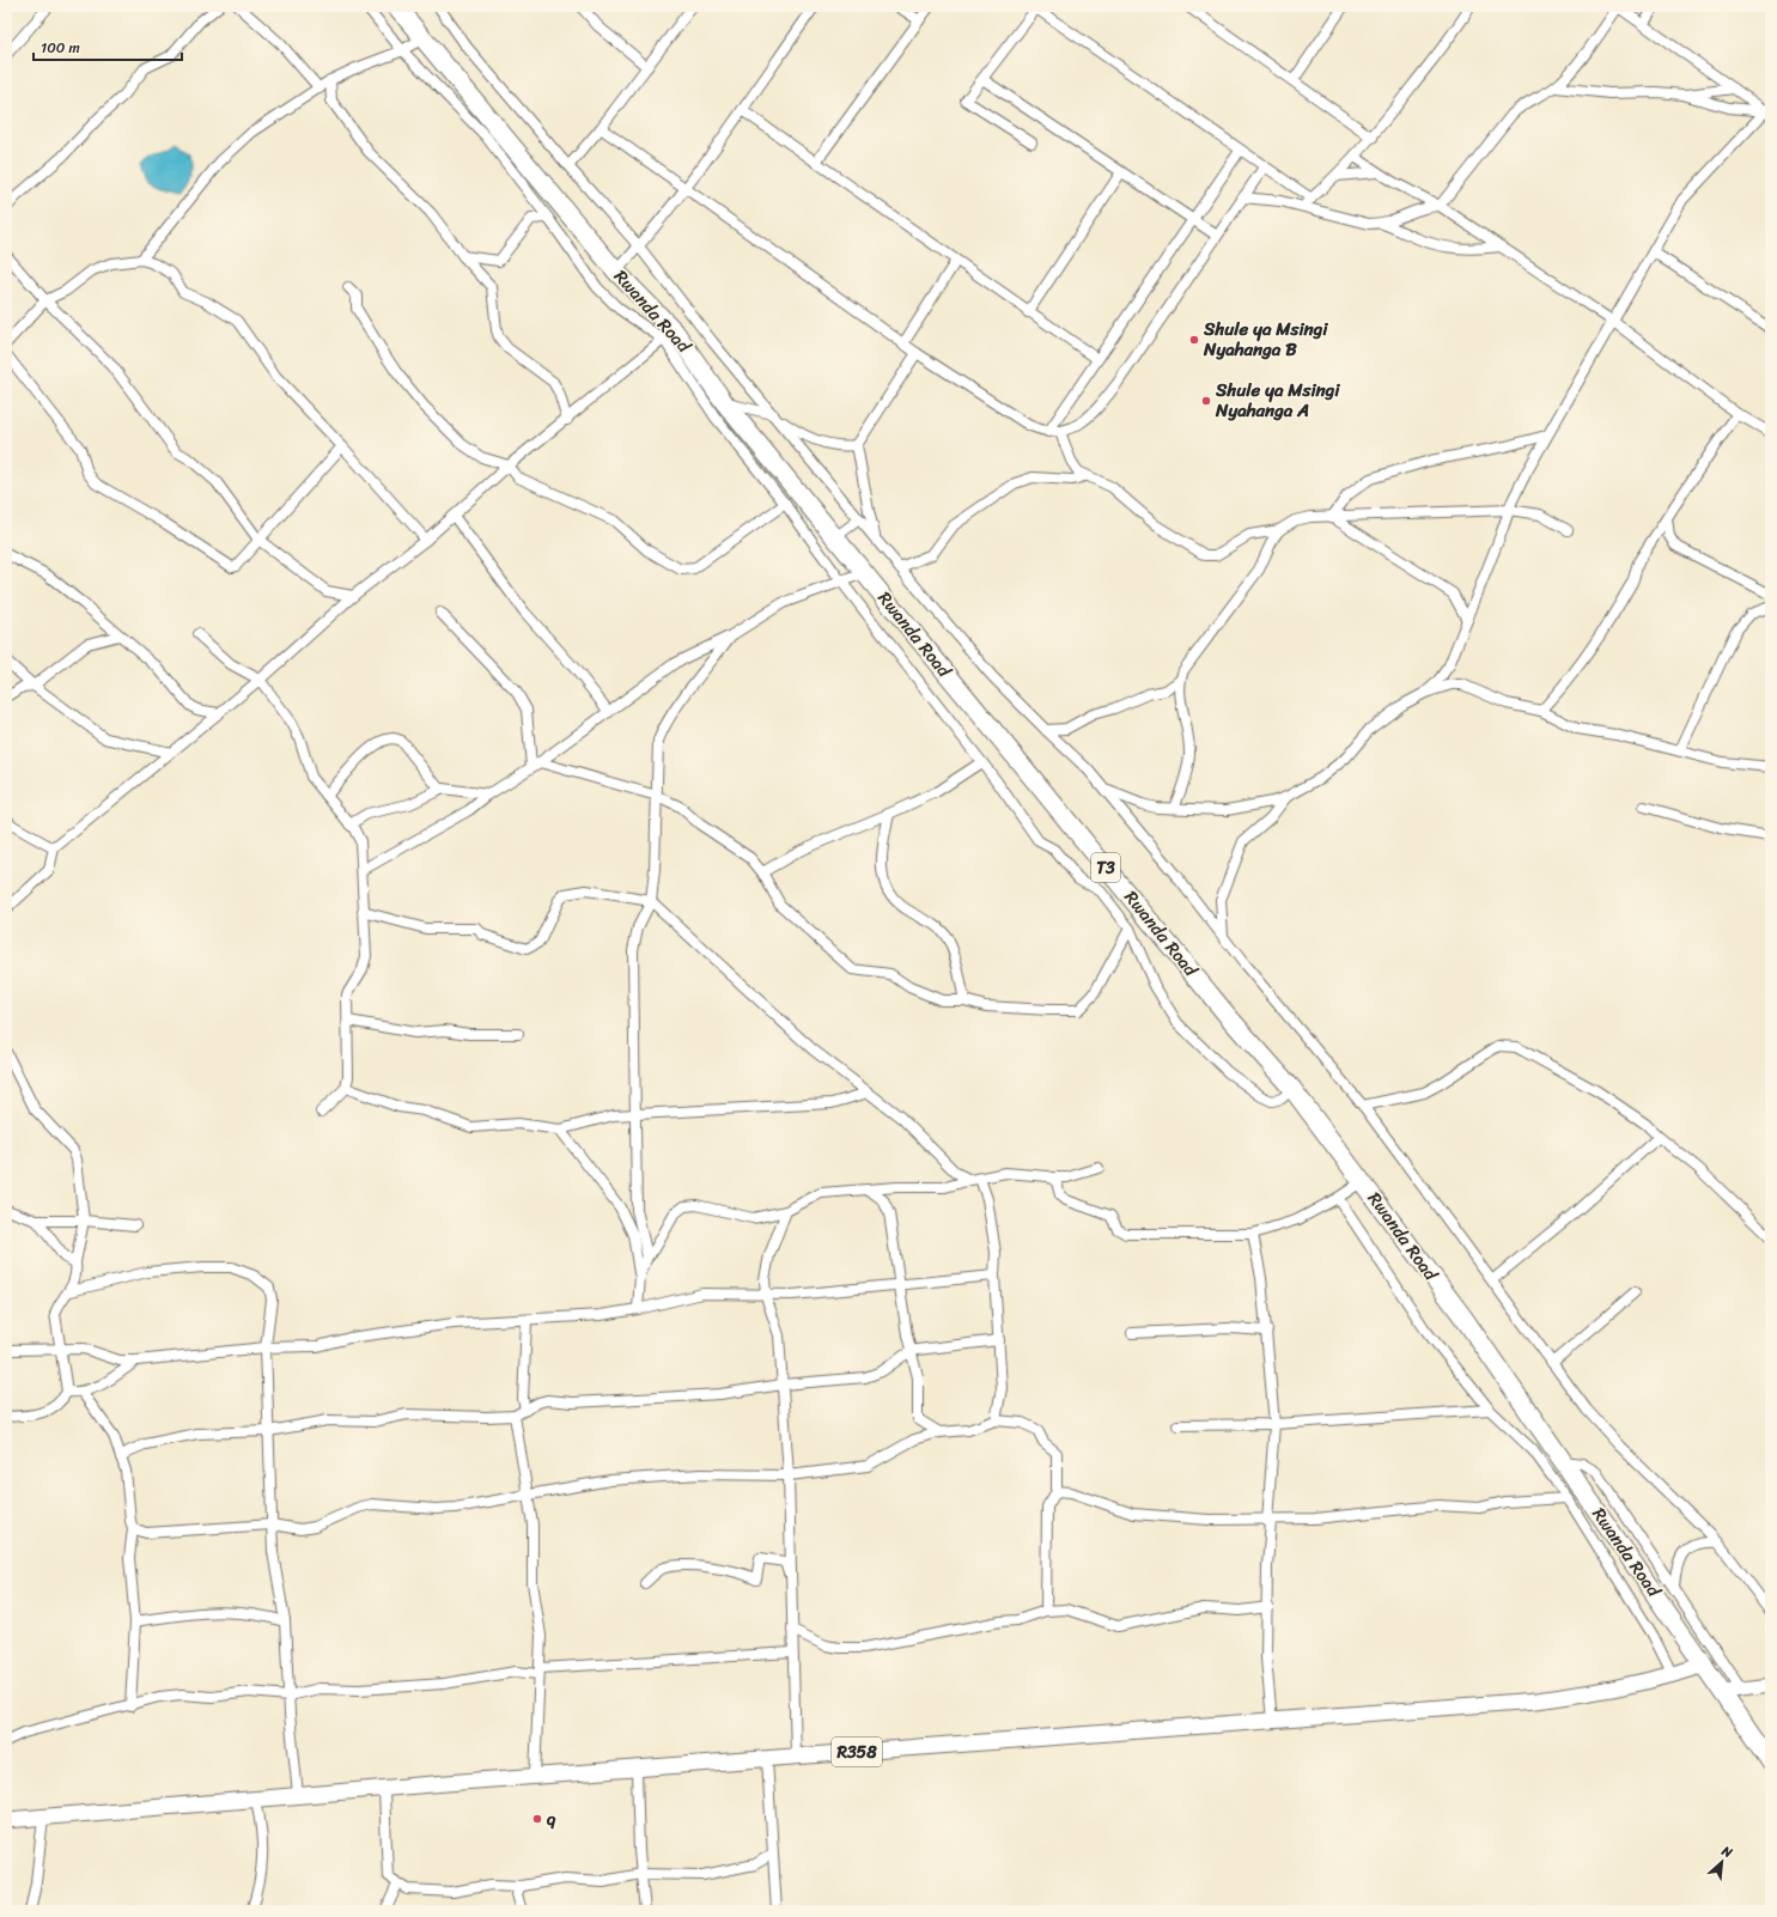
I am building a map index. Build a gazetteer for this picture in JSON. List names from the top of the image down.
{
  "streets": {
    "highway": ["Rwanda Road", "T3"],
    "main road": ["R358"]
  },
  "crossings": [
    ["Rwanda Road", "R358"]
  ],
  "places": ["Shule ya Msingi Nyahanga B", "Shule ya Msingi Nyahanga A", "q"],
  "scale_bar": "100 m",
  "north": "top right"
}
